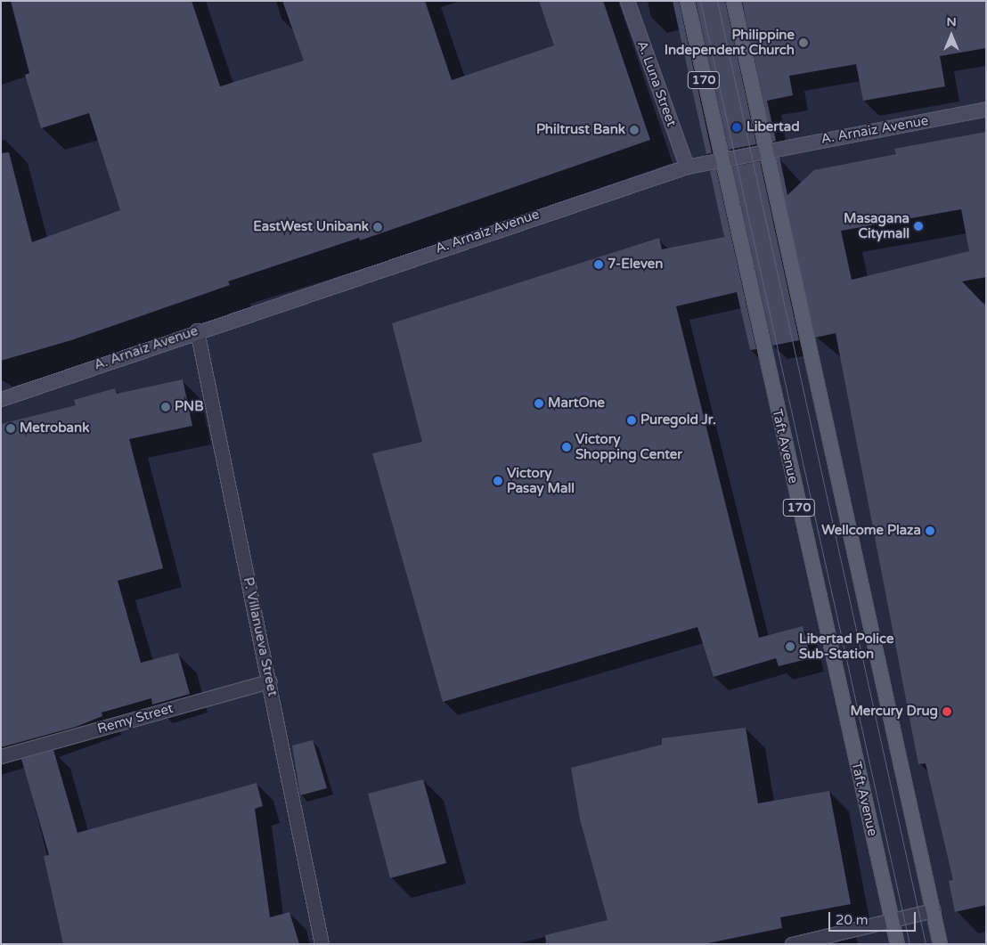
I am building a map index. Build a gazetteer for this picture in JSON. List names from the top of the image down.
{
  "streets": {
    "main road": [
      "170",
      "A. Luna Street",
      "A. Arnaiz Avenue",
      "Taft Avenue"
    ],
    "street": ["P. Villanueva Street", "Remy Street"]
  },
  "crossings": [
    ["A. Luna Street", "A. Arnaiz Avenue"],
    ["A. Arnaiz Avenue", "Taft Avenue"],
    ["A. Arnaiz Avenue", "P. Villanueva Street"],
    ["P. Villanueva Street", "Remy Street"]
  ],
  "places": [
    "Philippine Independent Church",
    "Libertad",
    "Philtrust Bank",
    "Masagana Citymall",
    "EastWest Unibank",
    "7-Eleven",
    "MartOne",
    "PNB",
    "Puregold Jr.",
    "Metrobank",
    "Victory Shopping Center",
    "Victory Pasay Mall",
    "Wellcome Plaza",
    "Libertad Police Sub-Station",
    "Mercury Drug"
  ],
  "scale_bar": "20 m",
  "north": "top"
}
